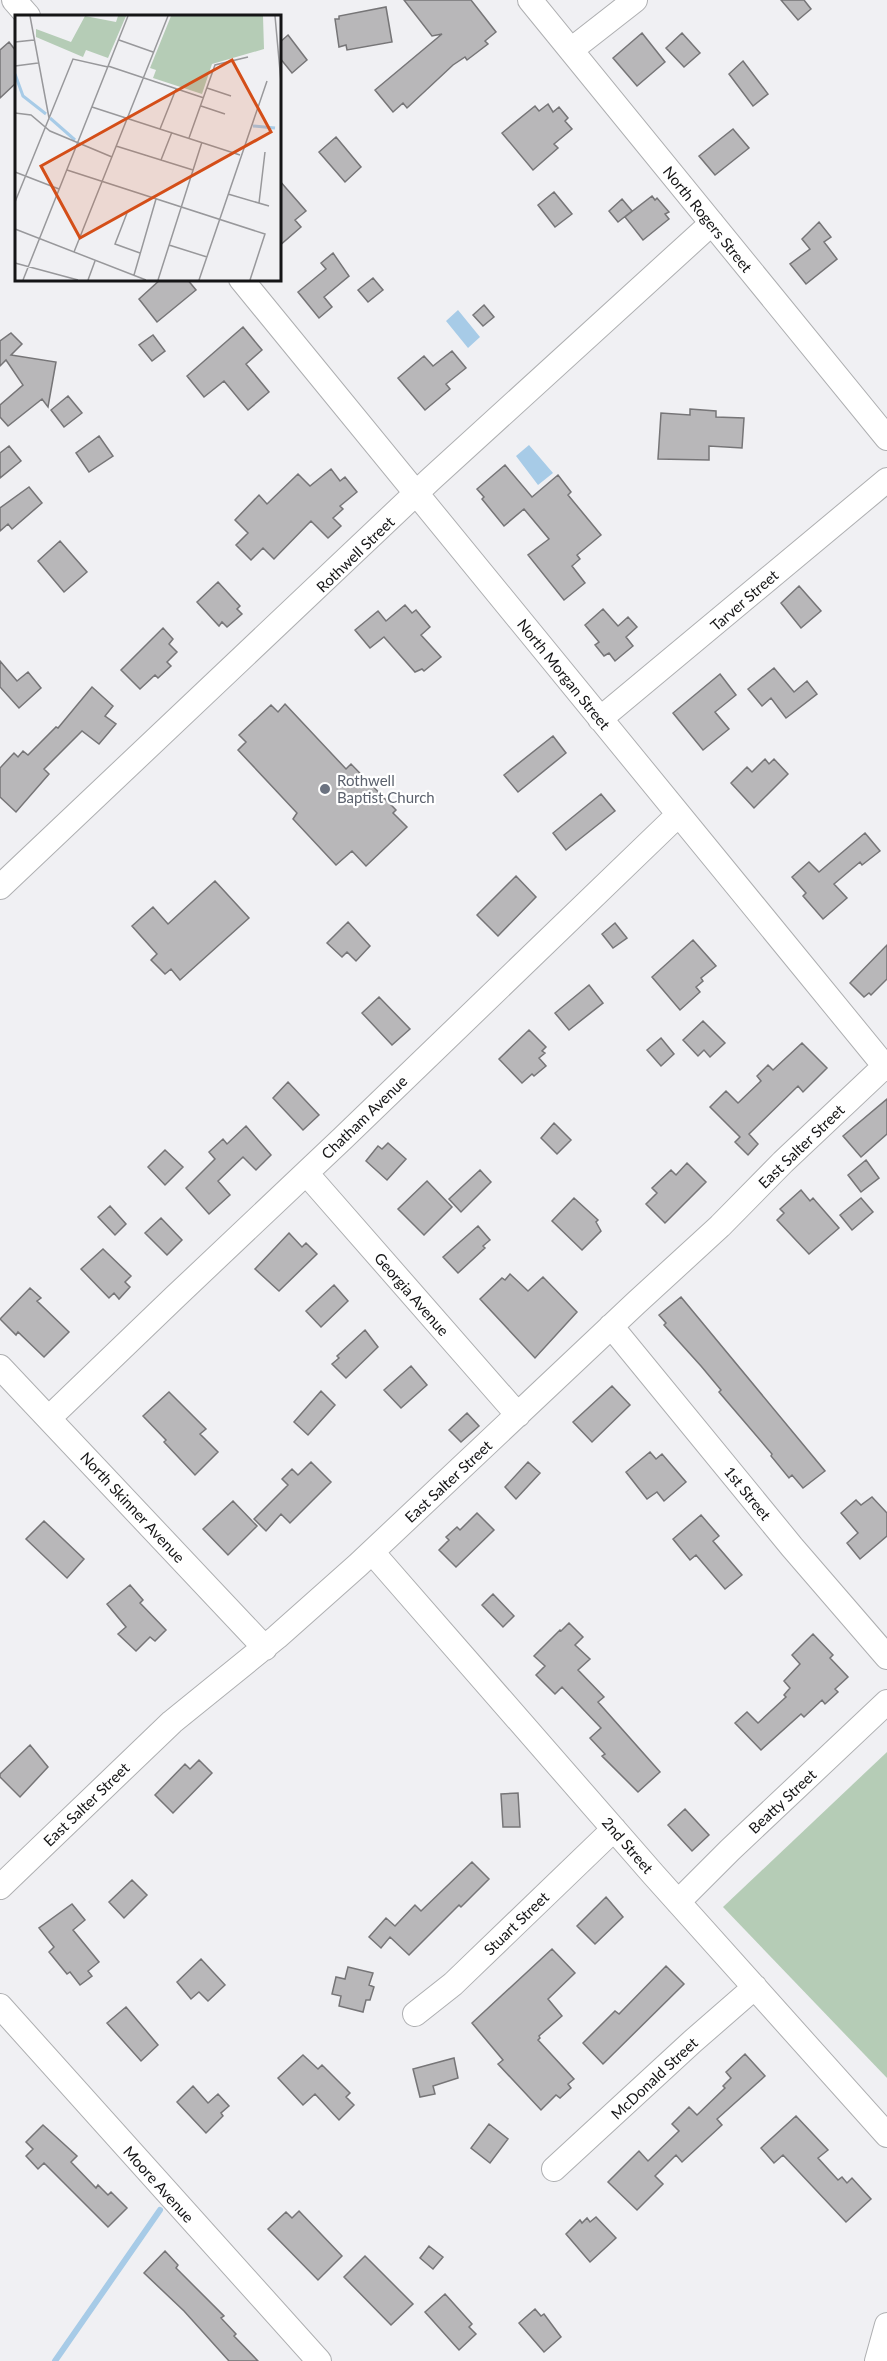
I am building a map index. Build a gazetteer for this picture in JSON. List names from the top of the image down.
{
  "streets": {
    "street": [
      "North Rogers Street",
      "Rothwell Street",
      "Tarver Street",
      "North Morgan Street",
      "Chatham Avenue",
      "East Salter Street",
      "Georgia Avenue",
      "1st Street",
      "North Skinner Avenue",
      "Beatty Street",
      "2nd Street",
      "Stuart Street",
      "McDonald Street",
      "Moore Avenue"
    ]
  },
  "crossings": [
    ["North Rogers Street", "Rothwell Street"],
    ["Rothwell Street", "North Morgan Street"],
    ["Tarver Street", "North Morgan Street"],
    ["North Morgan Street", "Chatham Avenue"],
    ["North Morgan Street", "East Salter Street"],
    ["Chatham Avenue", "Georgia Avenue"],
    ["Chatham Avenue", "North Skinner Avenue"],
    ["East Salter Street", "Georgia Avenue"],
    ["East Salter Street", "1st Street"],
    ["East Salter Street", "North Skinner Avenue"],
    ["East Salter Street", "2nd Street"],
    ["Beatty Street", "2nd Street"],
    ["2nd Street", "Stuart Street"],
    ["2nd Street", "McDonald Street"]
  ],
  "places": ["Rothwell Baptist Church"]
}
